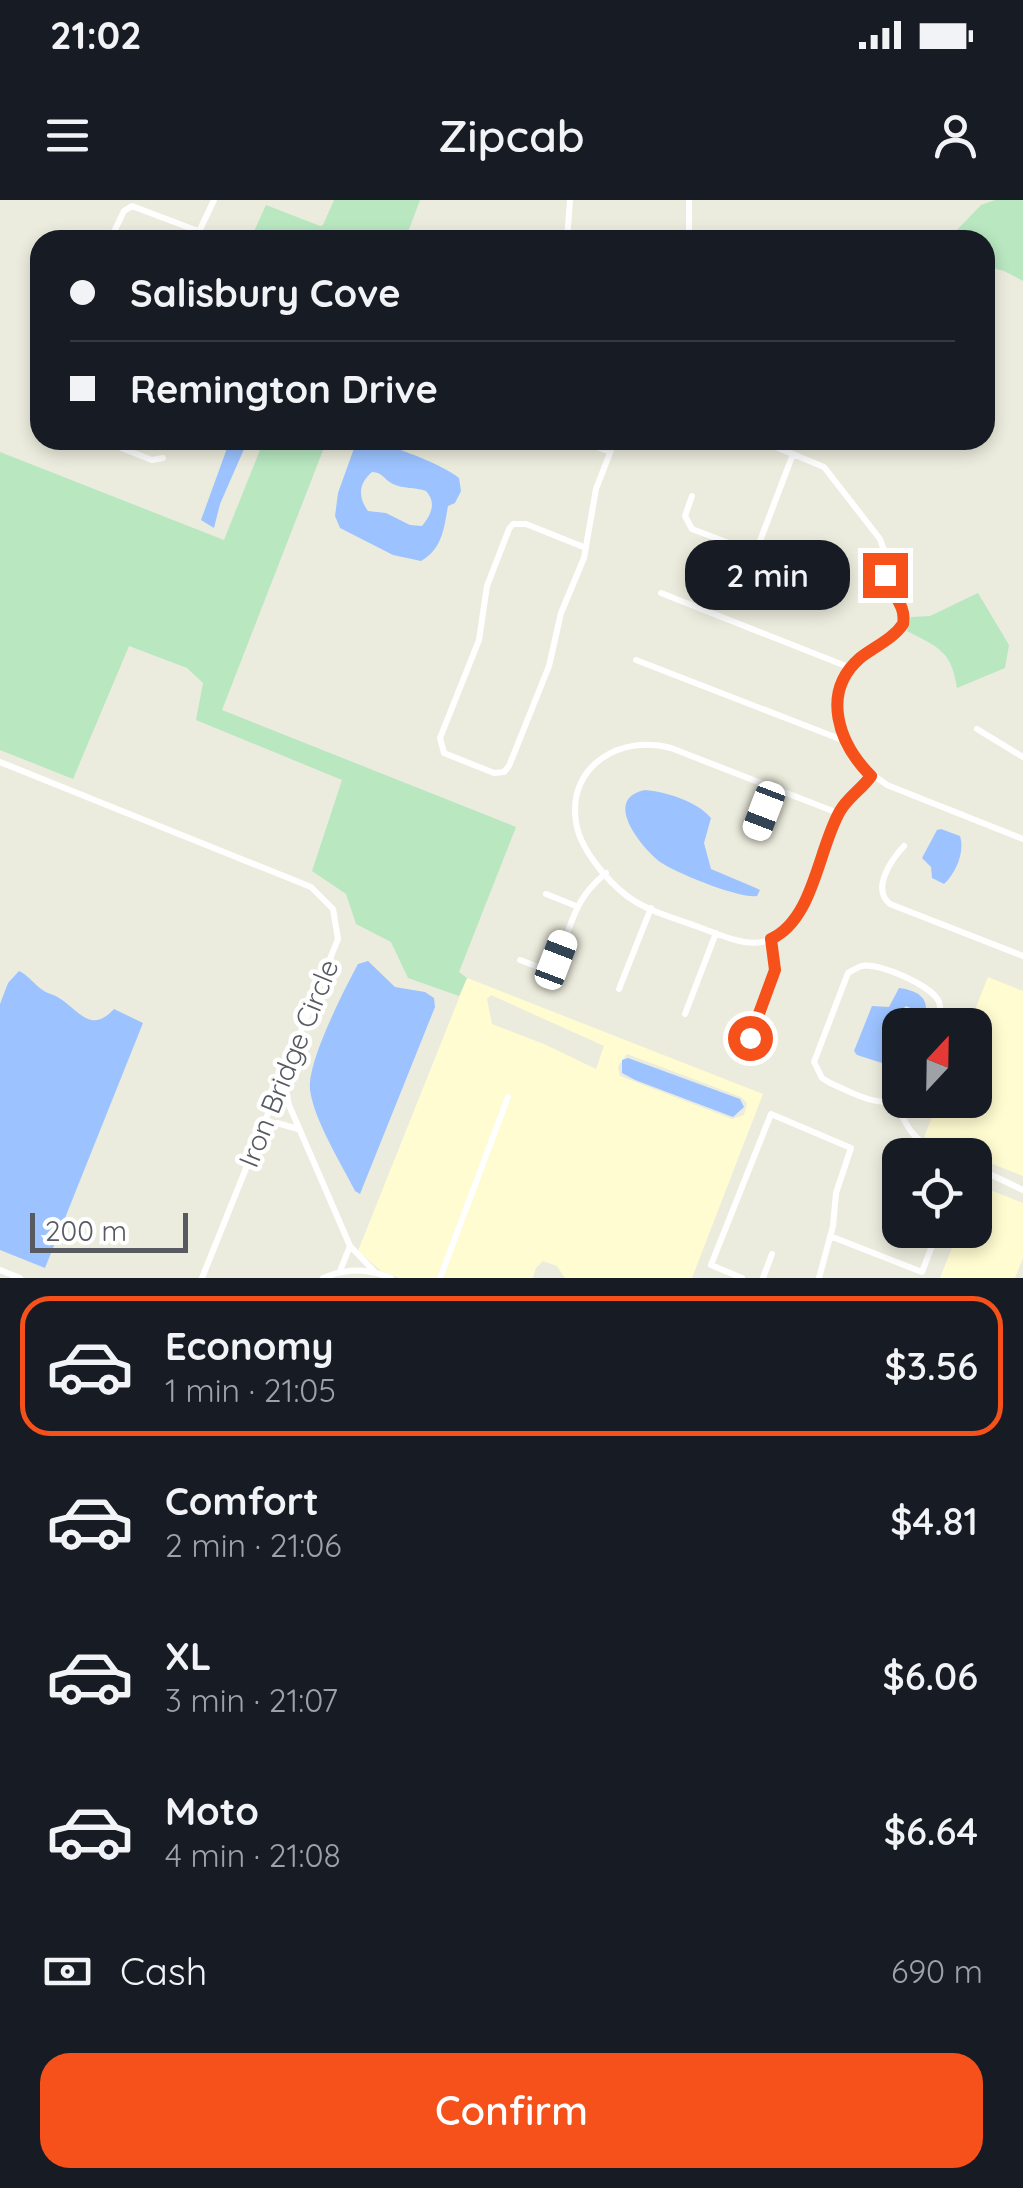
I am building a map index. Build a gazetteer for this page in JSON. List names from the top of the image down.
{
  "streets": {
    "street": ["Iron Bridge Circle"]
  },
  "scale_bar": "200 m",
  "north": "top",
  "page": {
    "status": "21:02",
    "header": "Zipcab",
    "banner": ["Salisbury Cove", "Remington Drive"],
    "bubble": "2 min",
    "scale": "200 m",
    "list": [
      {
        "name": "Economy",
        "note": "1 min · 21:05",
        "value": "$3.56"
      },
      {
        "name": "Comfort",
        "note": "2 min · 21:06",
        "value": "$4.81"
      },
      {
        "name": "XL",
        "note": "3 min · 21:07",
        "value": "$6.06"
      },
      {
        "name": "Moto",
        "note": "4 min · 21:08",
        "value": "$6.64"
      }
    ],
    "pay": ["Cash", "690 m"],
    "buttons": "Confirm"
  }
}
